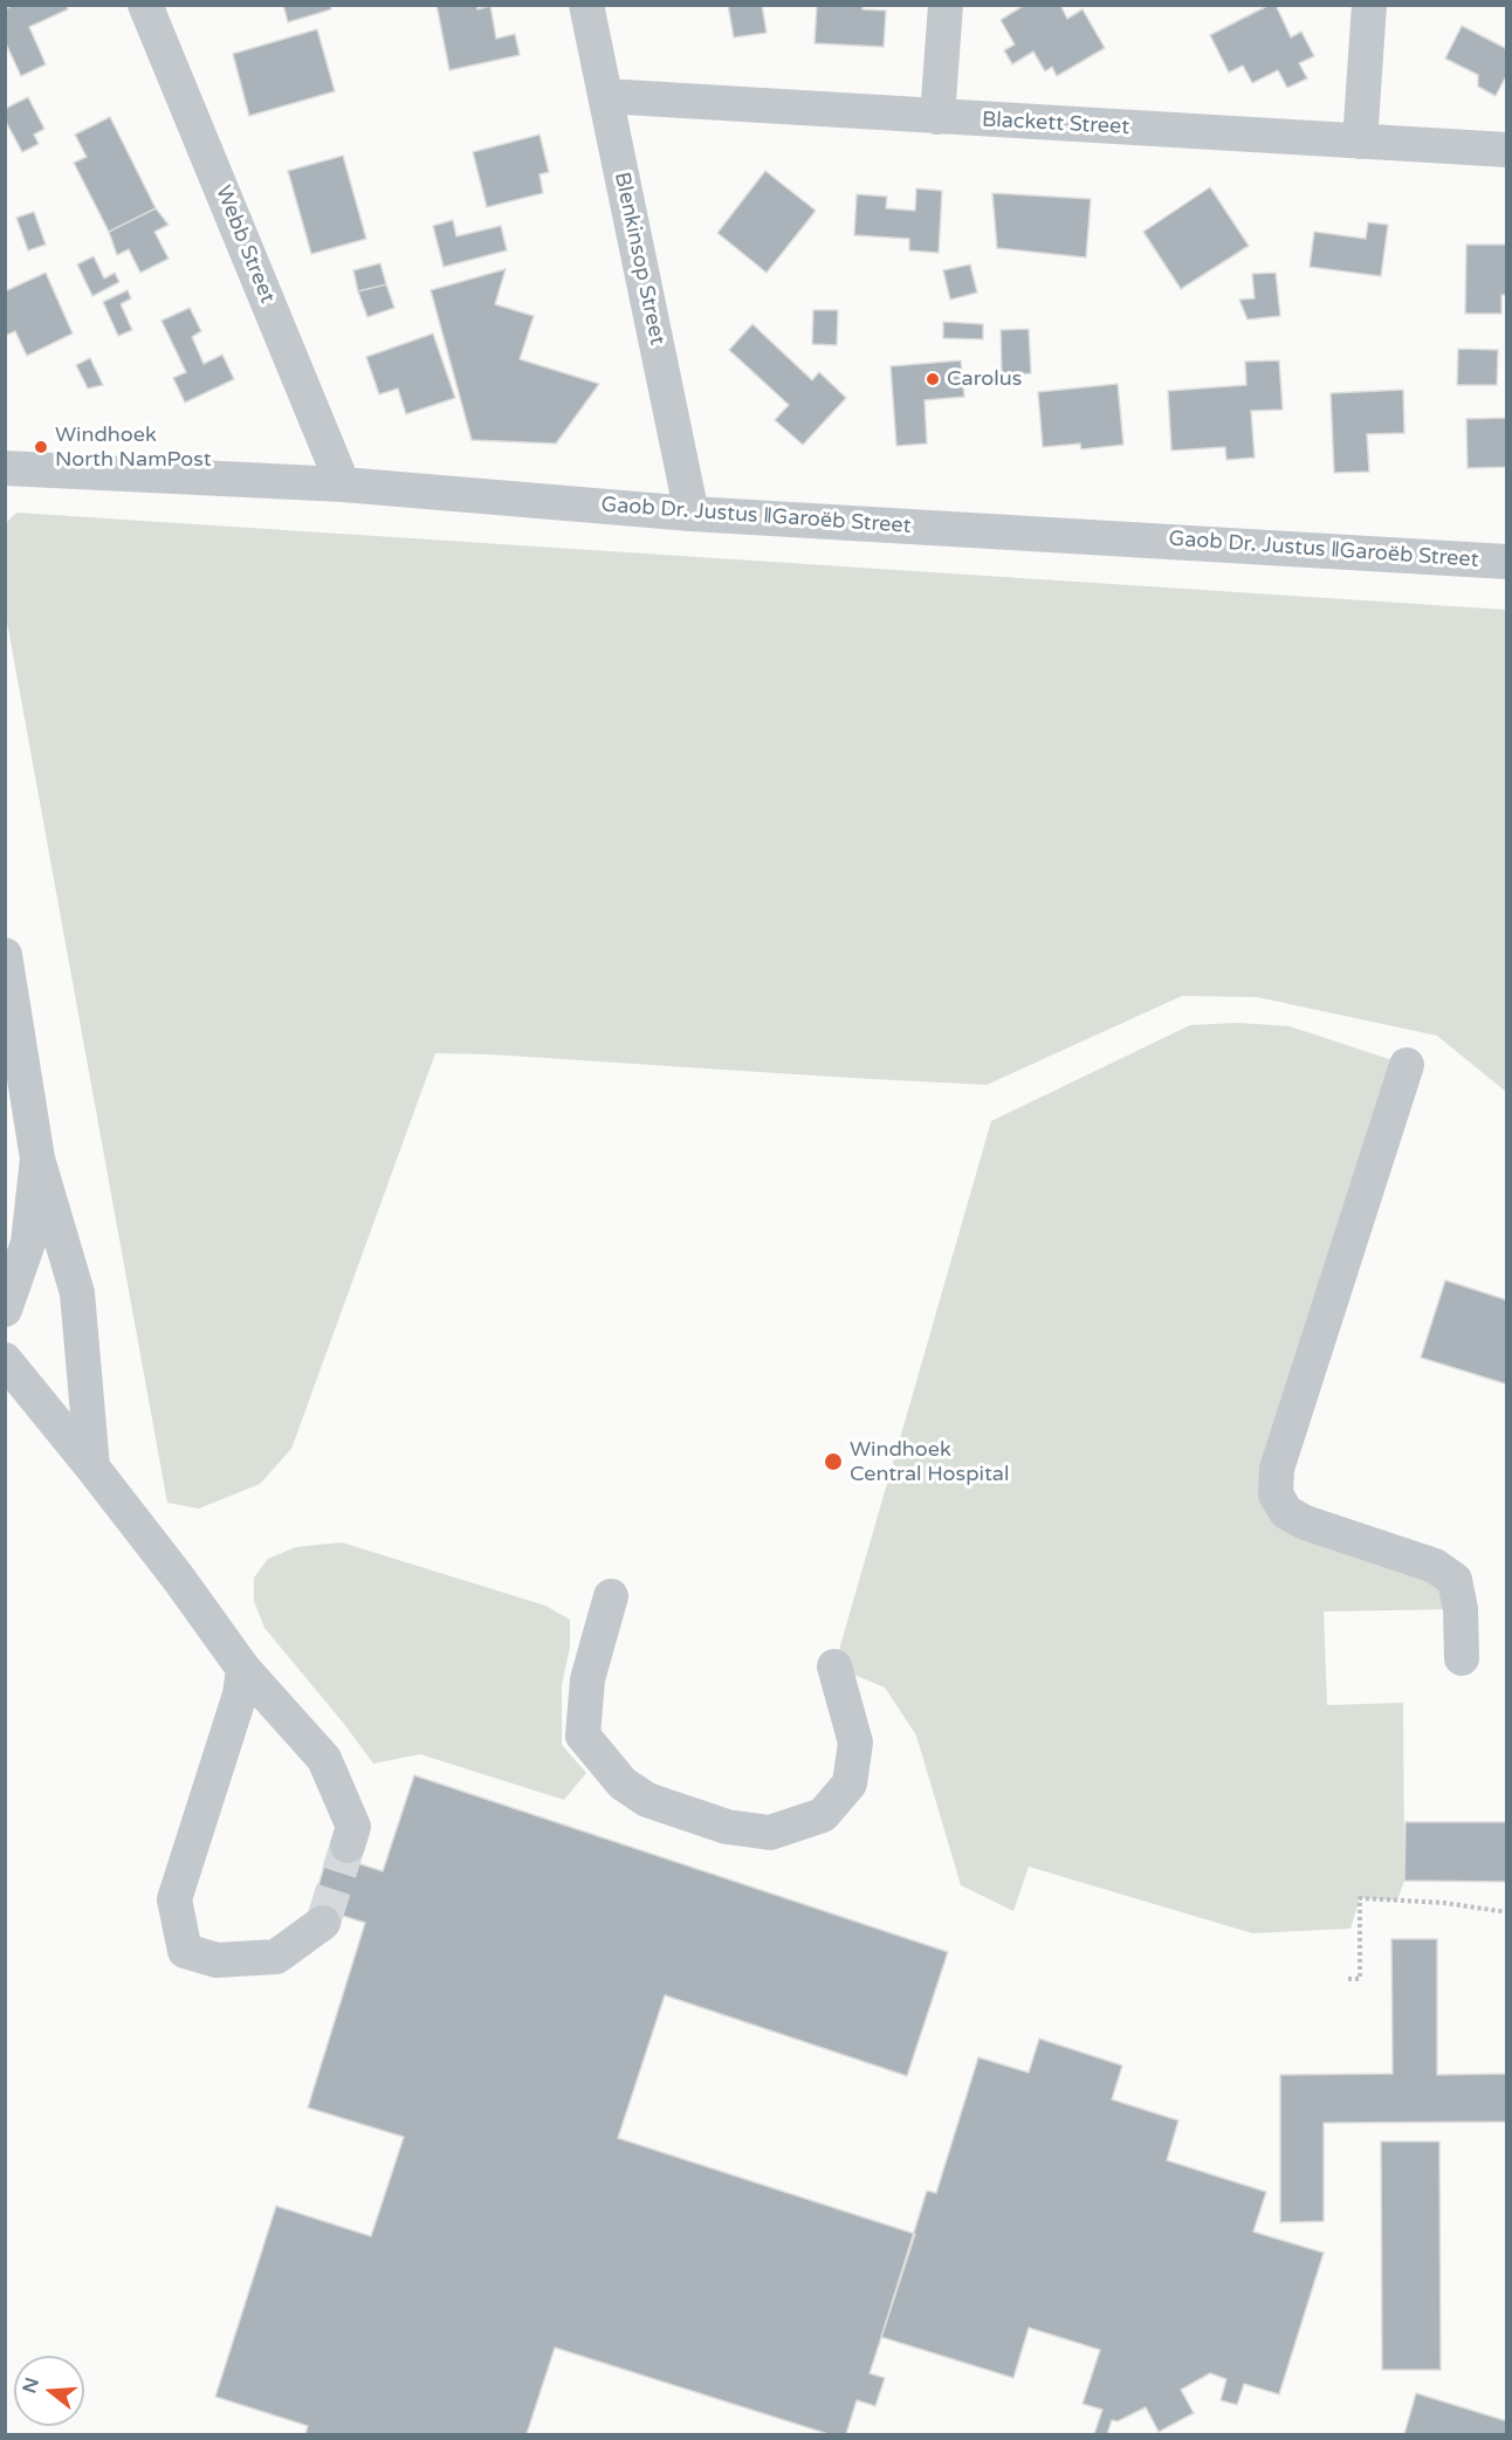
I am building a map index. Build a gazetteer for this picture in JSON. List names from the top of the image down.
{
  "streets": {
    "street": [
      "Blackett Street",
      "Webb Street",
      "Blenkinsop Street",
      "Gaob Dr. Justus ǁGaroëb Street"
    ]
  },
  "crossings": [
    ["Blackett Street", "Blenkinsop Street"],
    ["Webb Street", "Gaob Dr. Justus ǁGaroëb Street"],
    ["Blenkinsop Street", "Gaob Dr. Justus ǁGaroëb Street"]
  ],
  "places": ["Carolus", "Windhoek North NamPost", "Windhoek Central Hospital"],
  "north": "left"
}
